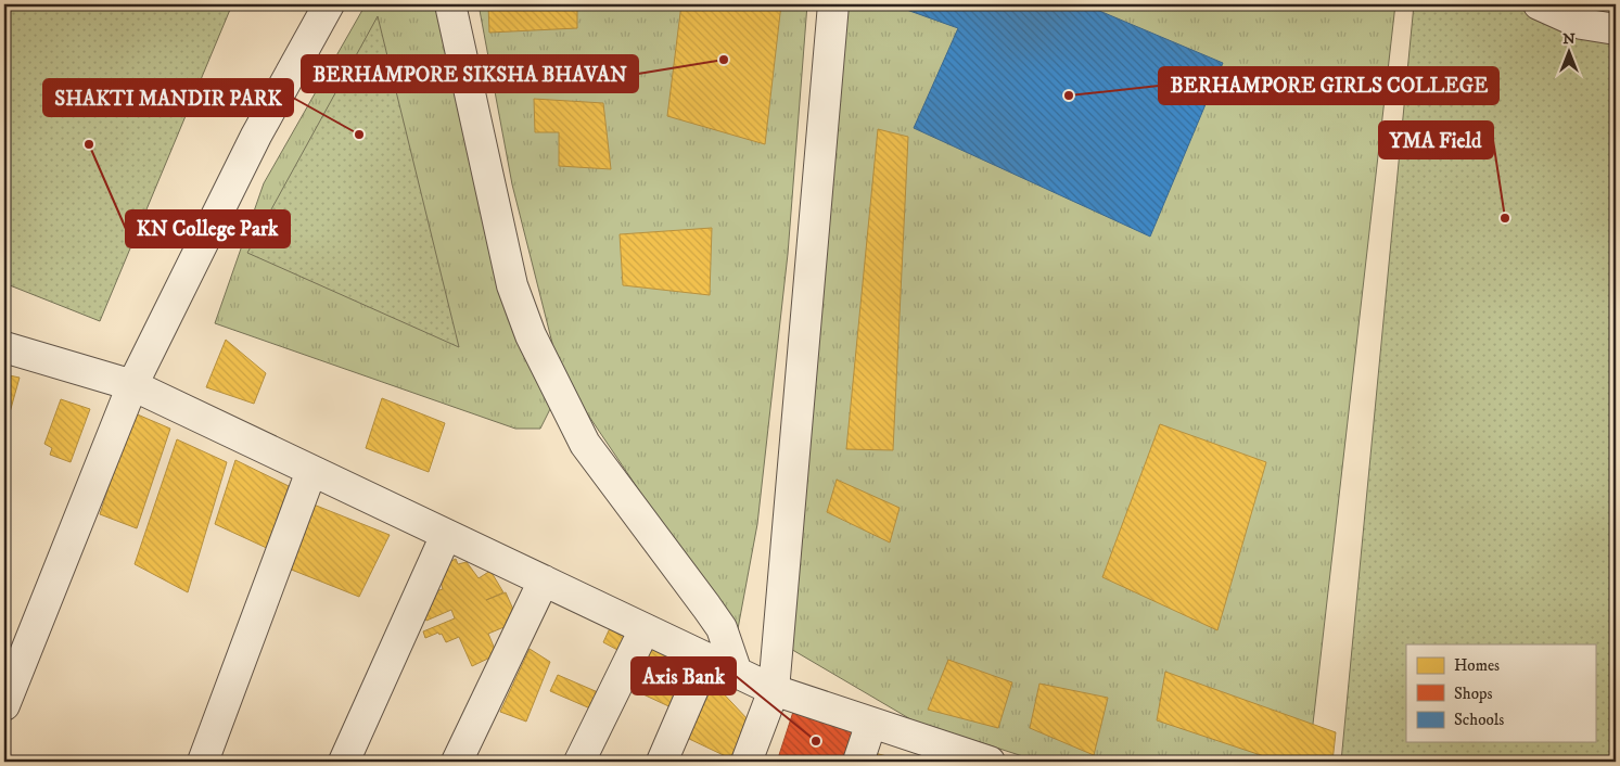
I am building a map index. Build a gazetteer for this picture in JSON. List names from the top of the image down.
{
  "places": [
    "BERHAMPORE SIKSHA BHAVAN",
    "BERHAMPORE GIRLS COLLEGE",
    "SHAKTI MANDIR PARK",
    "KN College Park",
    "YMA Field",
    "Axis Bank"
  ],
  "legend": ["Homes", "Shops", "Schools"],
  "north": "top"
}
